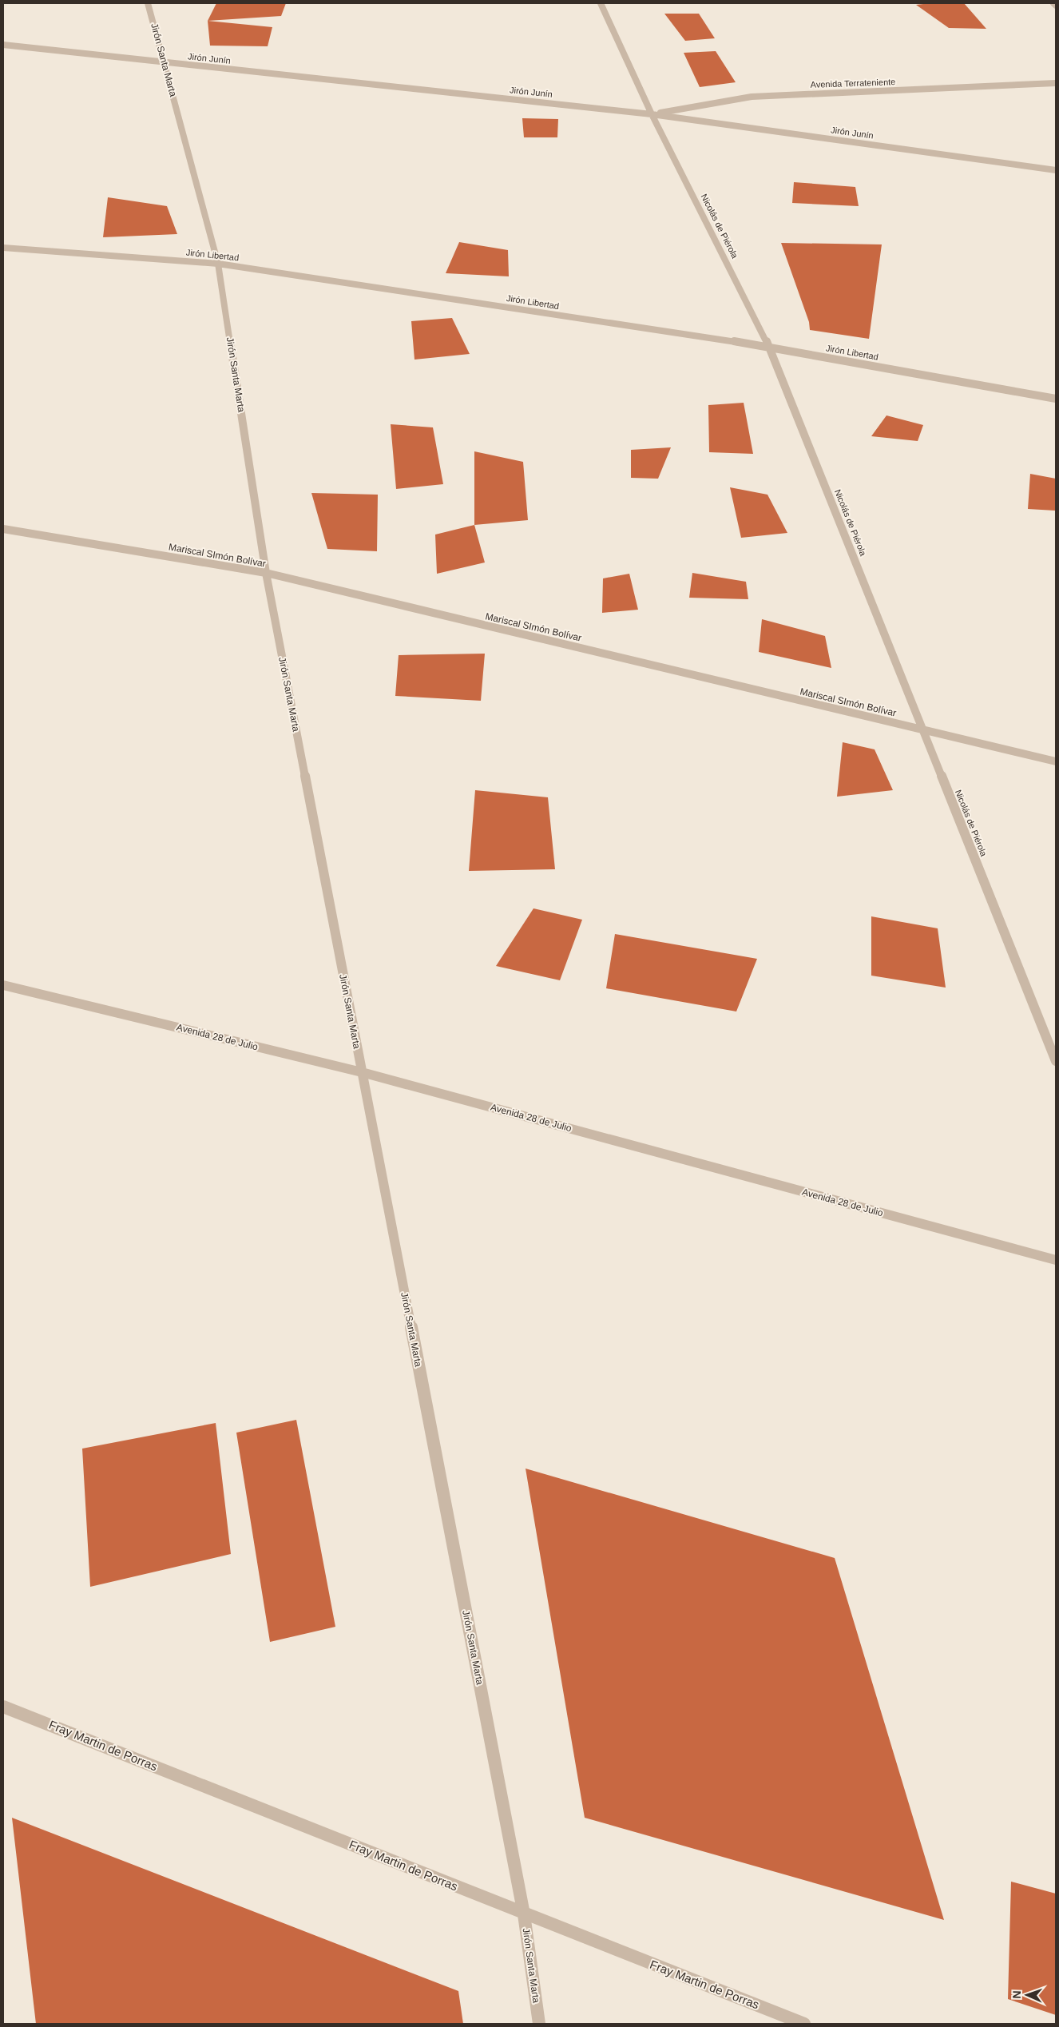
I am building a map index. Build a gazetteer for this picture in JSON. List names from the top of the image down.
{
  "streets": {
    "street": [
      "Jirón Junín",
      "Jirón Santa Marta",
      "Avenida Terrateniente",
      "Nicolás de Piérola",
      "Jirón Libertad",
      "Mariscal SImón Bolívar",
      "Avenida 28 de Julio",
      "Fray Martin de Porras"
    ]
  },
  "crossings": [
    ["Jirón Junín", "Jirón Santa Marta"],
    ["Jirón Junín", "Avenida Terrateniente"],
    ["Jirón Junín", "Nicolás de Piérola"],
    ["Jirón Santa Marta", "Jirón Libertad"],
    ["Jirón Santa Marta", "Mariscal SImón Bolívar"],
    ["Jirón Santa Marta", "Avenida 28 de Julio"],
    ["Jirón Santa Marta", "Fray Martin de Porras"],
    ["Avenida Terrateniente", "Nicolás de Piérola"],
    ["Nicolás de Piérola", "Jirón Libertad"],
    ["Nicolás de Piérola", "Mariscal SImón Bolívar"]
  ],
  "north": "left"
}
